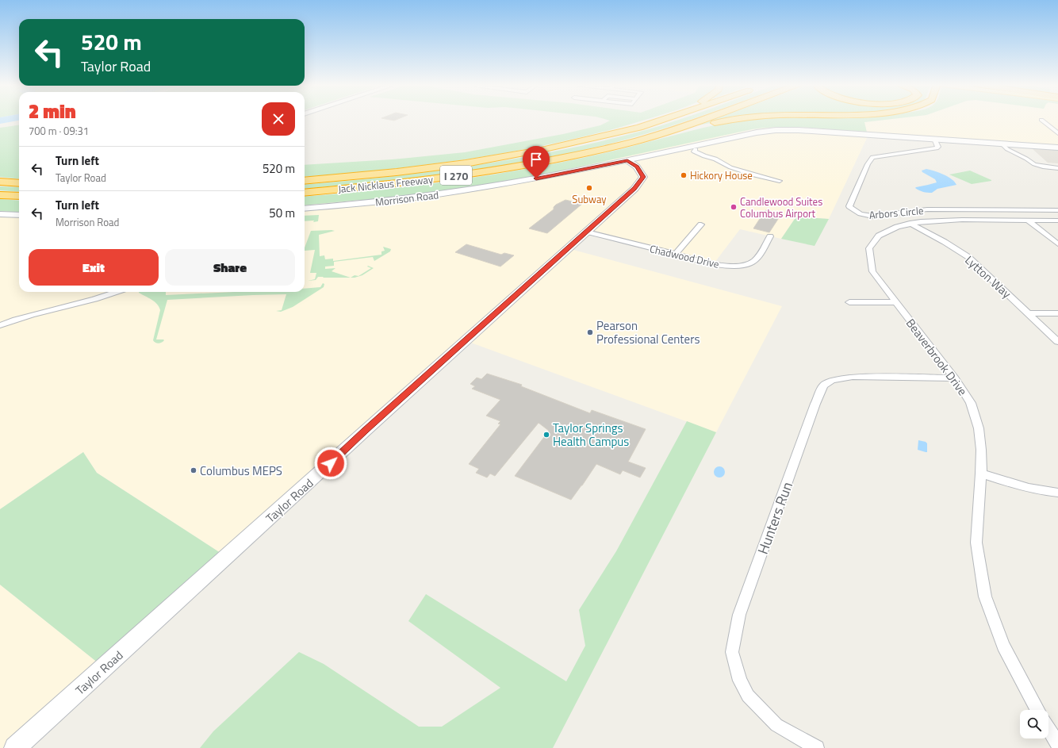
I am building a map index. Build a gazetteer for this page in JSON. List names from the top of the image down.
{
  "streets": {
    "highway": ["I 270", "Jack Nicklaus Freeway"],
    "main road": ["Morrison Road", "Taylor Road"],
    "street": [
      "Arbors Circle",
      "Chadwood Drive",
      "Lytton Way",
      "Beaverbrook Drive",
      "Hunters Run"
    ]
  },
  "crossings": [
    ["Morrison Road", "Arbors Circle"],
    ["Morrison Road", "Taylor Road"],
    ["Chadwood Drive", "Taylor Road"],
    ["Lytton Way", "Beaverbrook Drive"],
    ["Beaverbrook Drive", "Hunters Run"]
  ],
  "places": [
    "Hickory House",
    "Subway",
    "Candlewood Suites Columbus Airport",
    "Pearson Professional Centers",
    "Taylor Springs Health Campus",
    "Columbus MEPS"
  ],
  "page": {
    "turn": ["520 m", "Taylor Road"],
    "heading": ["2 min", "700 m · 09:31"],
    "list": [
      {
        "name": "Turn left",
        "note": "Taylor Road",
        "value": "520 m"
      },
      {
        "name": "Turn left",
        "note": "Morrison Road",
        "value": "50 m"
      }
    ],
    "buttons": ["Exit", "Share"]
  }
}
